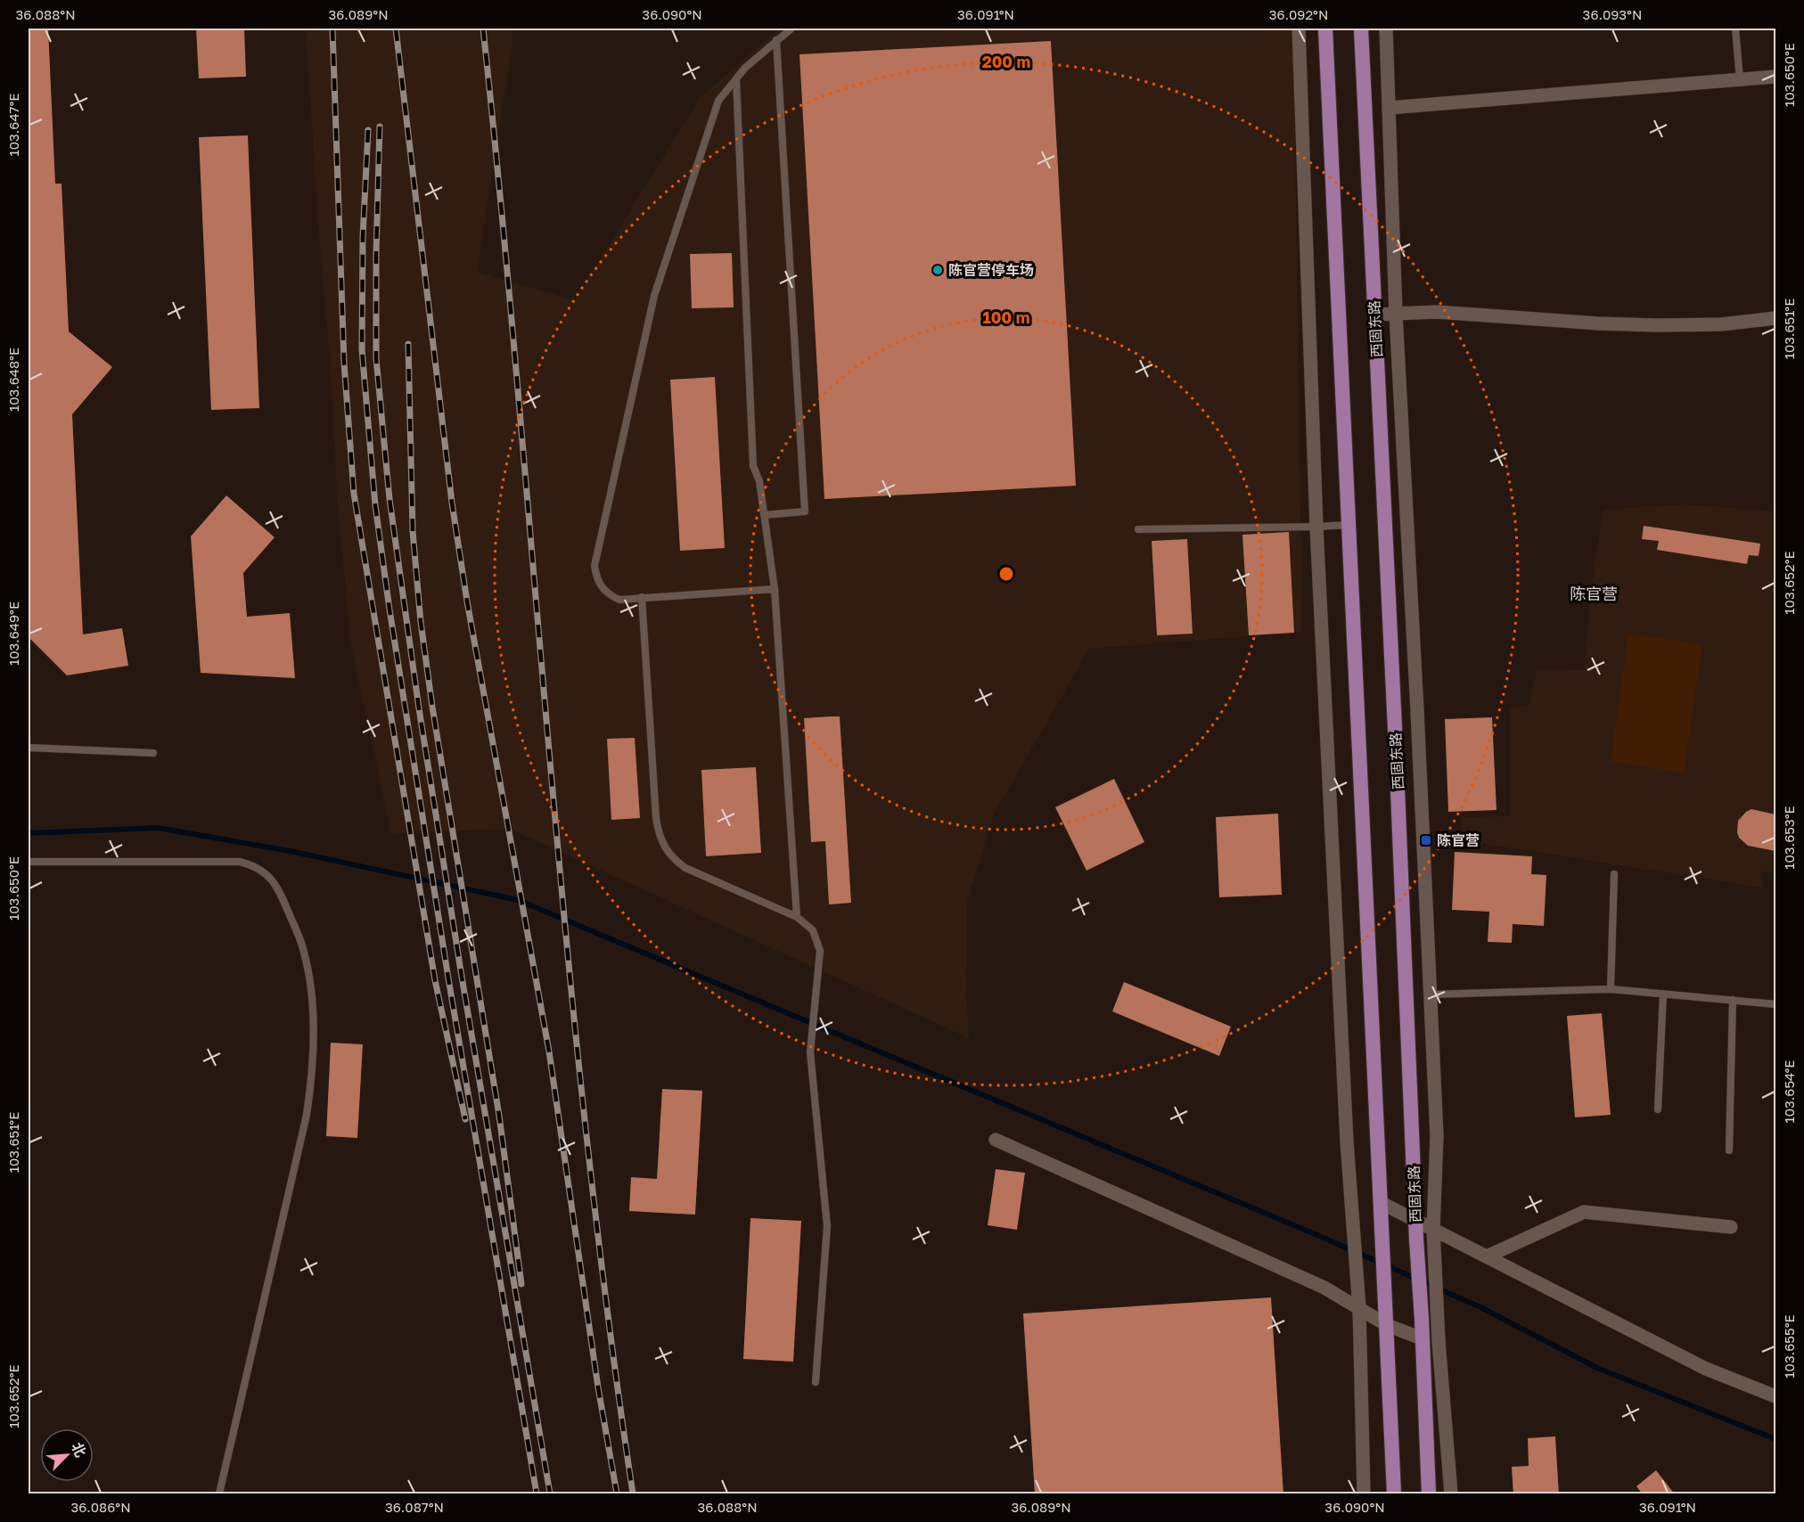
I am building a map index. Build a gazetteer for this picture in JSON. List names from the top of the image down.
{
  "streets": {
    "main road": ["西固东路"]
  },
  "districts": ["陈官营"],
  "places": {
    "other": ["陈官营停车场"],
    "transit": ["陈官营"]
  },
  "north": "top right",
  "coordinates": [
    "36.088°N",
    "36.089°N",
    "36.090°N",
    "36.091°N",
    "36.092°N",
    "36.093°N",
    "103.650°E",
    "103.647°E",
    "103.651°E",
    "103.648°E",
    "103.652°E",
    "103.649°E",
    "103.653°E",
    "103.654°E",
    "103.655°E",
    "36.086°N",
    "36.087°N"
  ],
  "rings": ["200 m", "100 m"]
}
